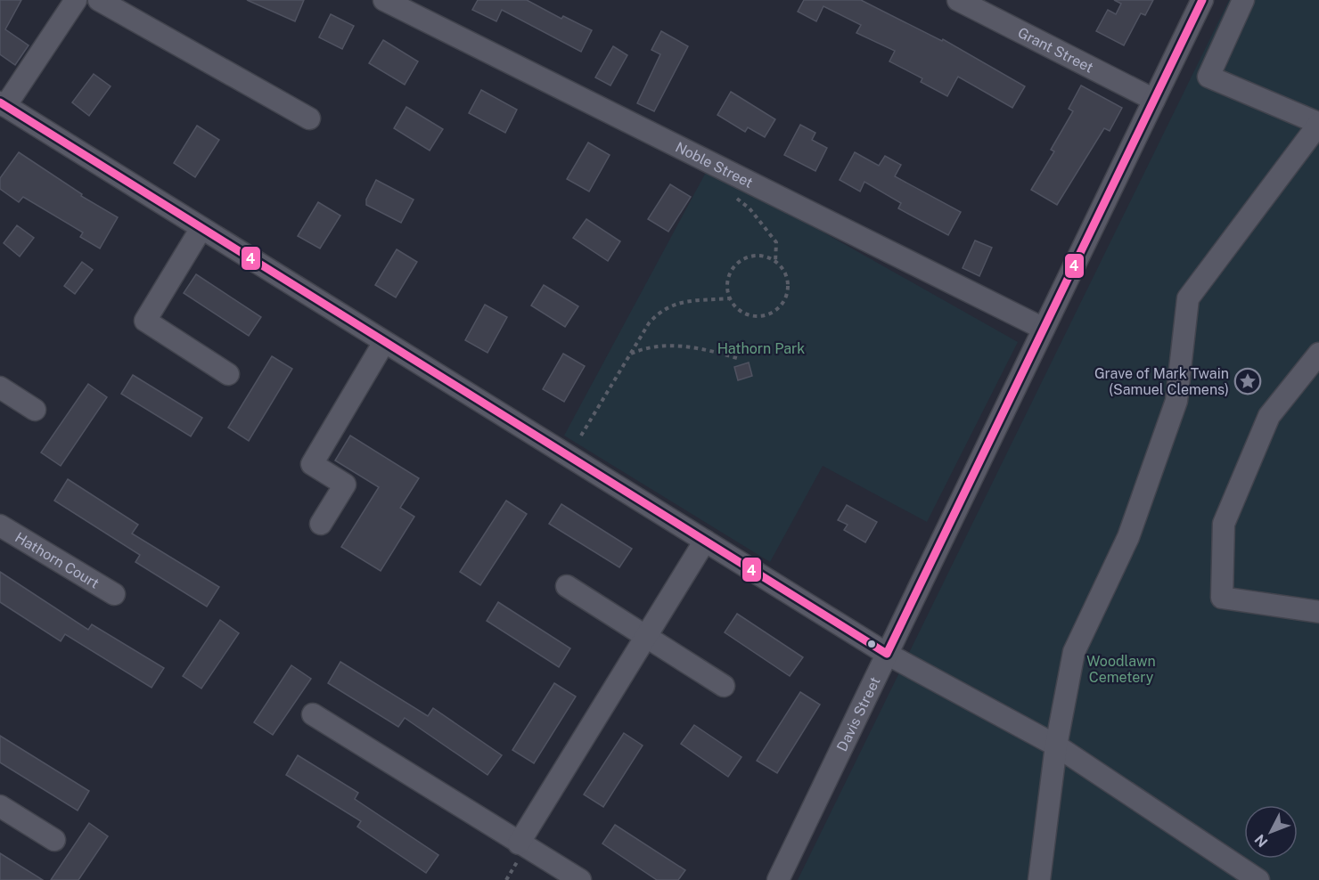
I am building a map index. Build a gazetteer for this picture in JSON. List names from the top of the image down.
{
  "streets": {
    "street": [
      "Grant Street",
      "Noble Street",
      "Hathorn Court",
      "Davis Street"
    ]
  },
  "crossings": [
    ["Grant Street", "Davis Street"],
    ["Noble Street", "Davis Street"]
  ],
  "parks": ["Hathorn Park", "Woodlawn Cemetery"],
  "places": {
    "place": ["Grave of Mark Twain (Samuel Clemens)"]
  },
  "lines": ["transit line 4"],
  "north": "bottom left"
}
